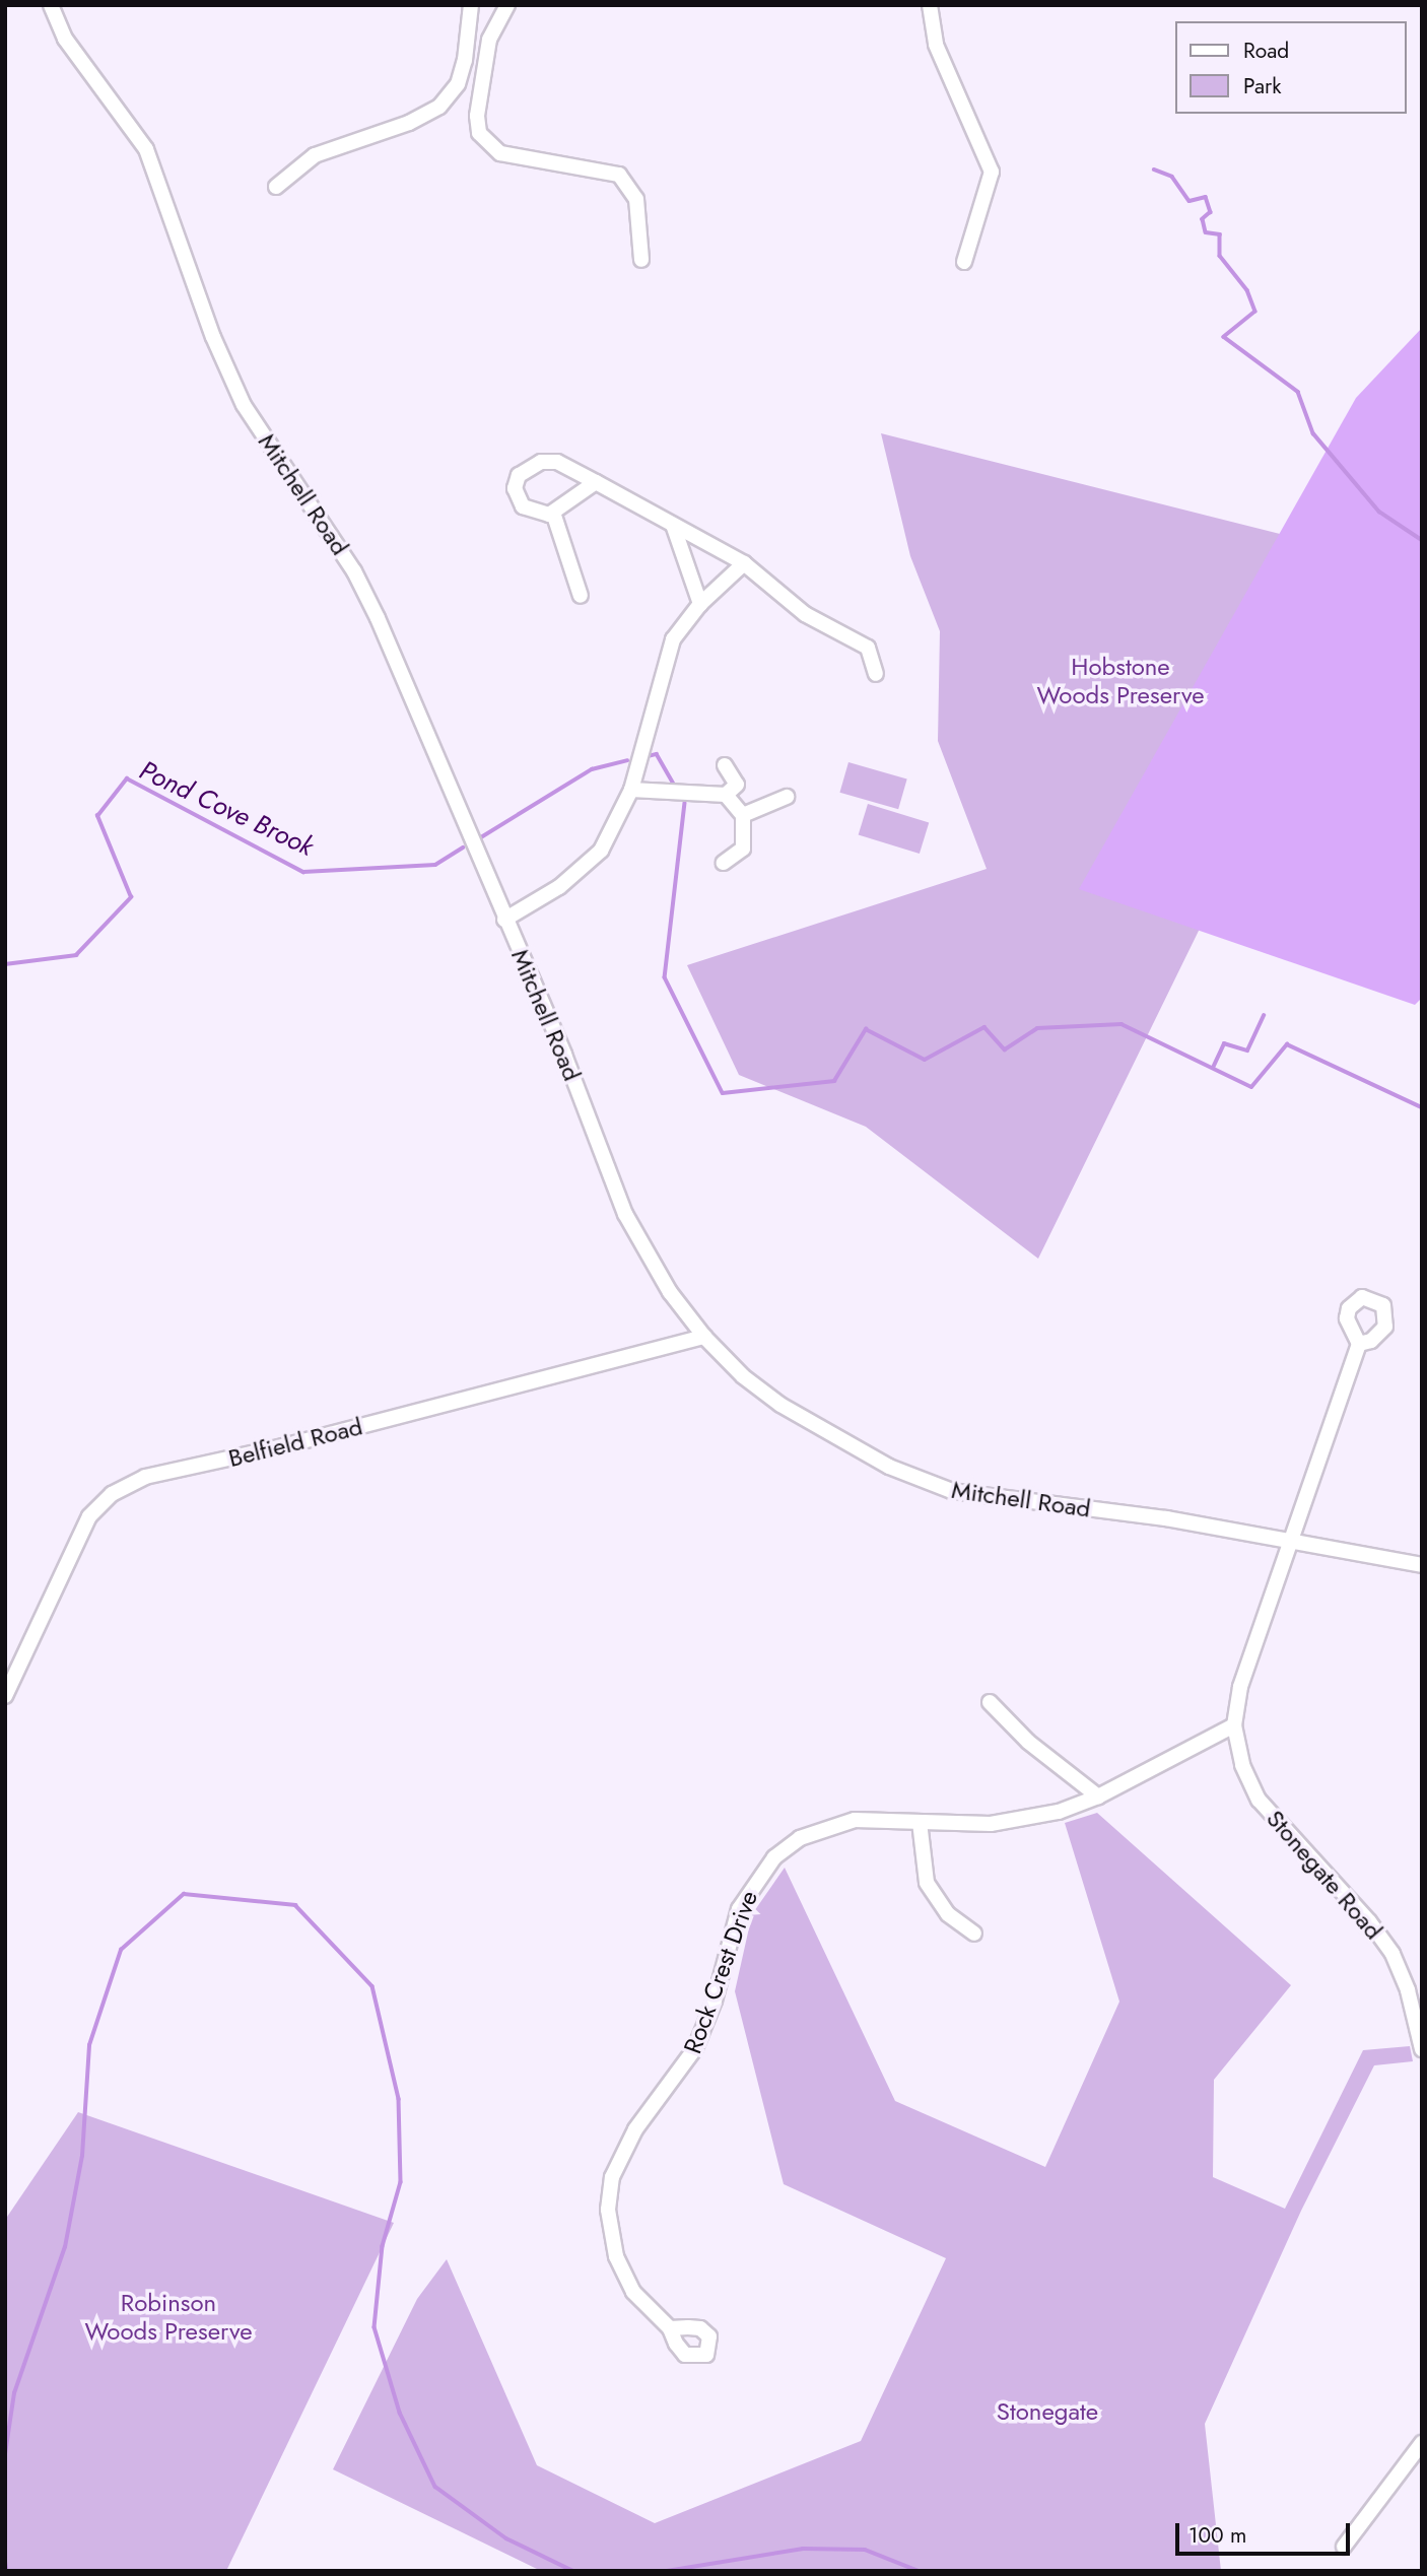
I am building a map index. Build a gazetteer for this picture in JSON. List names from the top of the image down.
{
  "streets": {
    "street": [
      "Mitchell Road",
      "Belfield Road",
      "Stonegate Road",
      "Rock Crest Drive"
    ]
  },
  "crossings": [
    ["Mitchell Road", "Belfield Road"],
    ["Mitchell Road", "Stonegate Road"],
    ["Stonegate Road", "Rock Crest Drive"]
  ],
  "water": ["Pond Cove Brook"],
  "parks": ["Hobstone Woods Preserve", "Robinson Woods Preserve", "Stonegate"],
  "legend": ["Road", "Park"],
  "scale_bar": "100 m"
}
